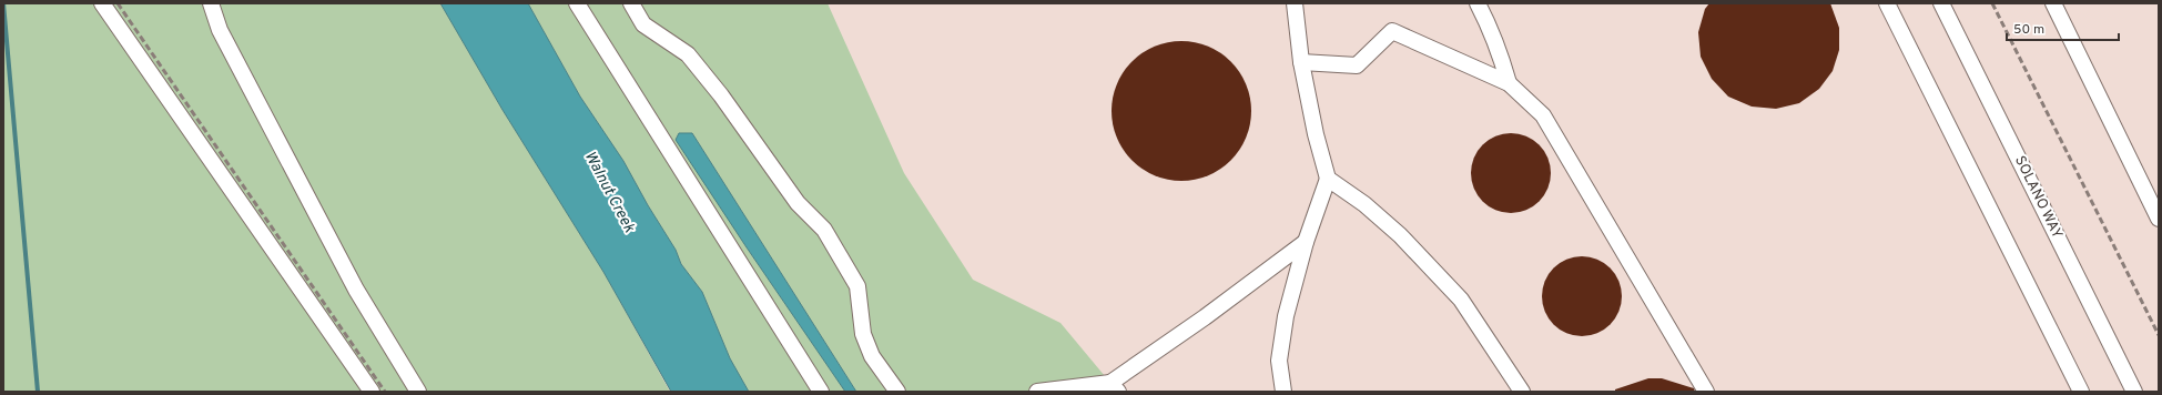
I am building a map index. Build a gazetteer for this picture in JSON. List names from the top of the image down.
{
  "streets": {
    "street": ["SOLANO WAY"]
  },
  "water": ["Walnut Creek"],
  "scale_bar": "50 m"
}
